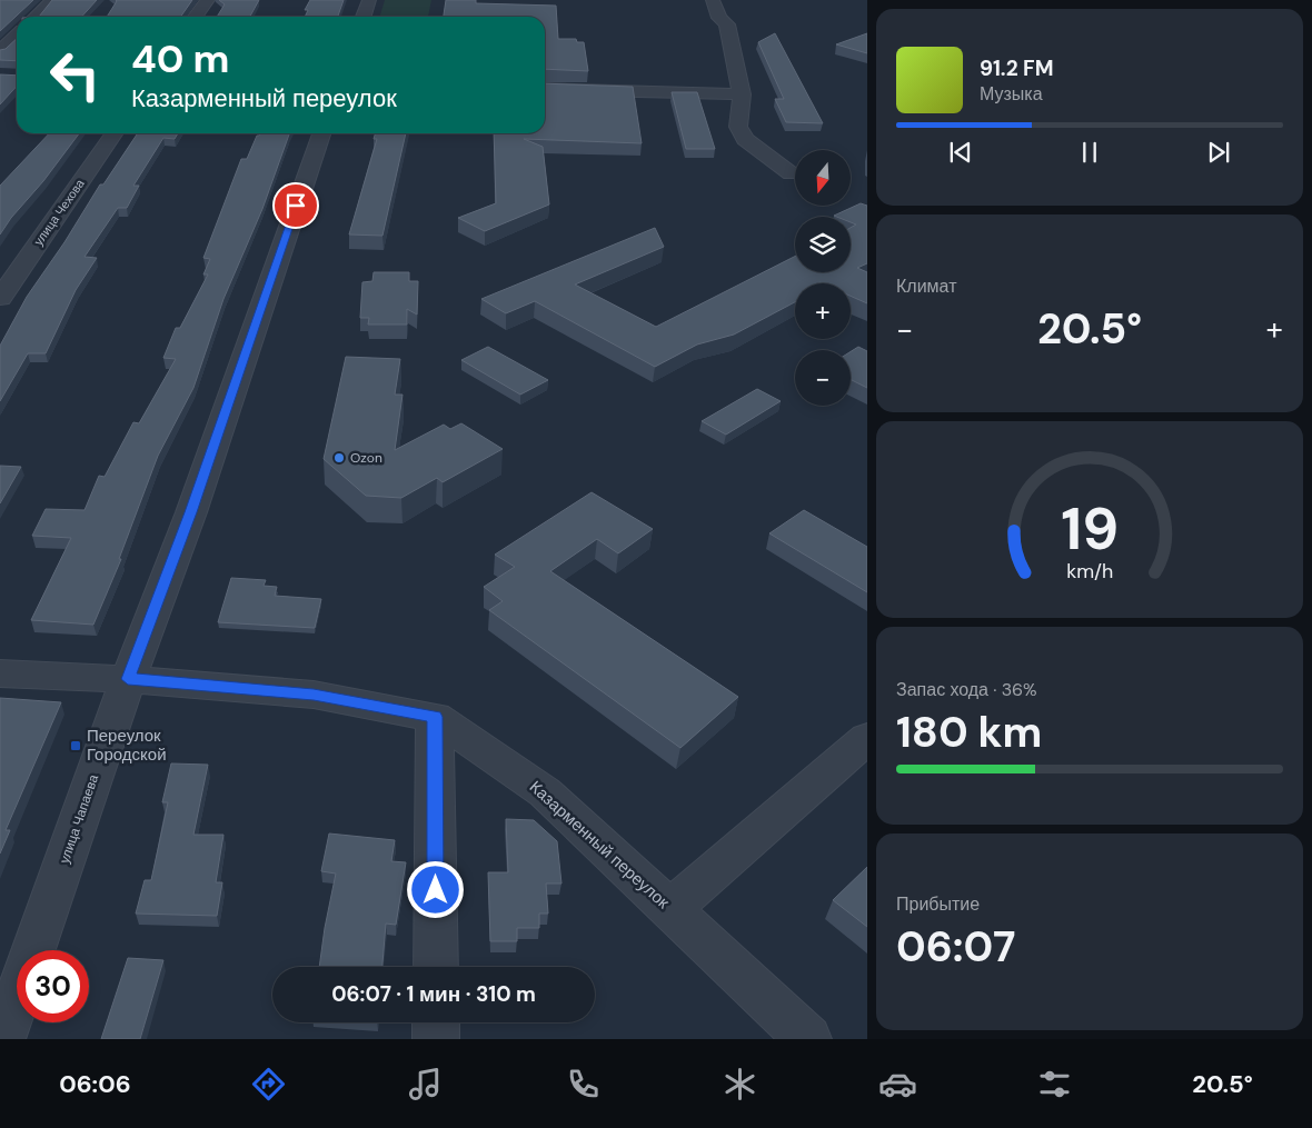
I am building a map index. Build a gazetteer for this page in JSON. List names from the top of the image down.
{
  "streets": {
    "street": ["улица Чехова", "улица Чапаева", "Казарменный переулок"]
  },
  "crossings": [
    ["улица Чапаева", "Казарменный переулок"]
  ],
  "places": {
    "other": ["Ozon"],
    "transit": ["Переулок Городской"]
  },
  "north": "bottom",
  "page": {
    "turn": ["40 m", "Казарменный переулок"],
    "song": ["91.2 FM", "Музыка"],
    "map_buttons": ["+", "−"],
    "tile": [
      "Климат",
      ["Запас хода · 36%", "180 km"],
      ["Прибытие", "06:07"]
    ],
    "heat": ["−", "20.5°", "+"],
    "limit": "30",
    "trip": "06:07 · 1 мин · 310 m",
    "tabs": ["06:06", "20.5°"],
    "gauge": ["19", "km/h"]
  }
}
